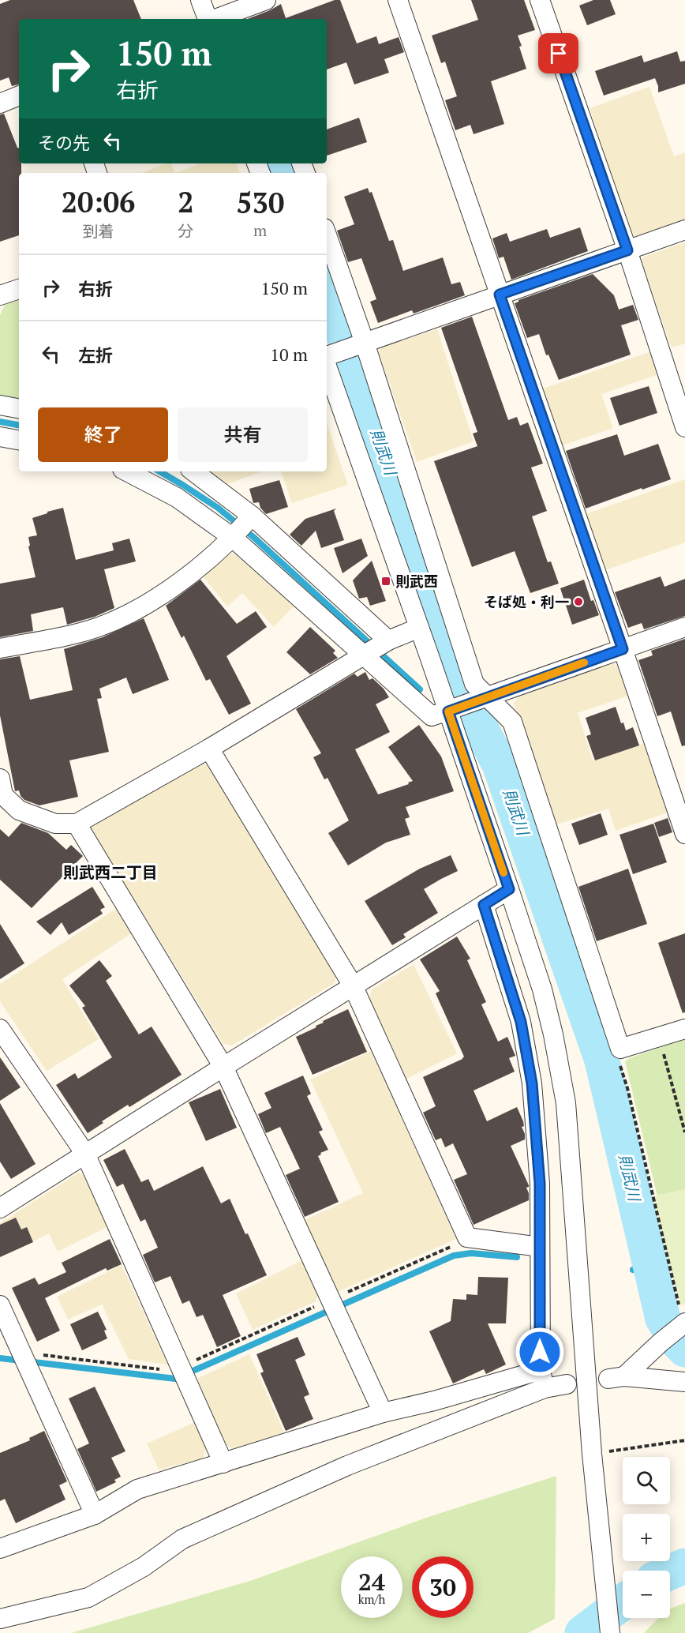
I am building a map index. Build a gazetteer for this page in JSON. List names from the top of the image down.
{
  "districts": ["則武西二丁目"],
  "water": ["則武川"],
  "places": {
    "transit": ["則武西"],
    "other": ["そば処・利一"]
  },
  "page": {
    "turn": ["150 m", "右折"],
    "then": "その先",
    "eta": [
      "20:06",
      "到着",
      "2",
      "分",
      "530",
      "m"
    ],
    "list": [
      {
        "name": "右折",
        "value": "150 m"
      },
      {
        "name": "左折",
        "value": "10 m"
      }
    ],
    "buttons": ["終了", "共有"],
    "map_buttons": ["+", "−"],
    "speed": "24 km/h",
    "limit": "30"
  }
}
